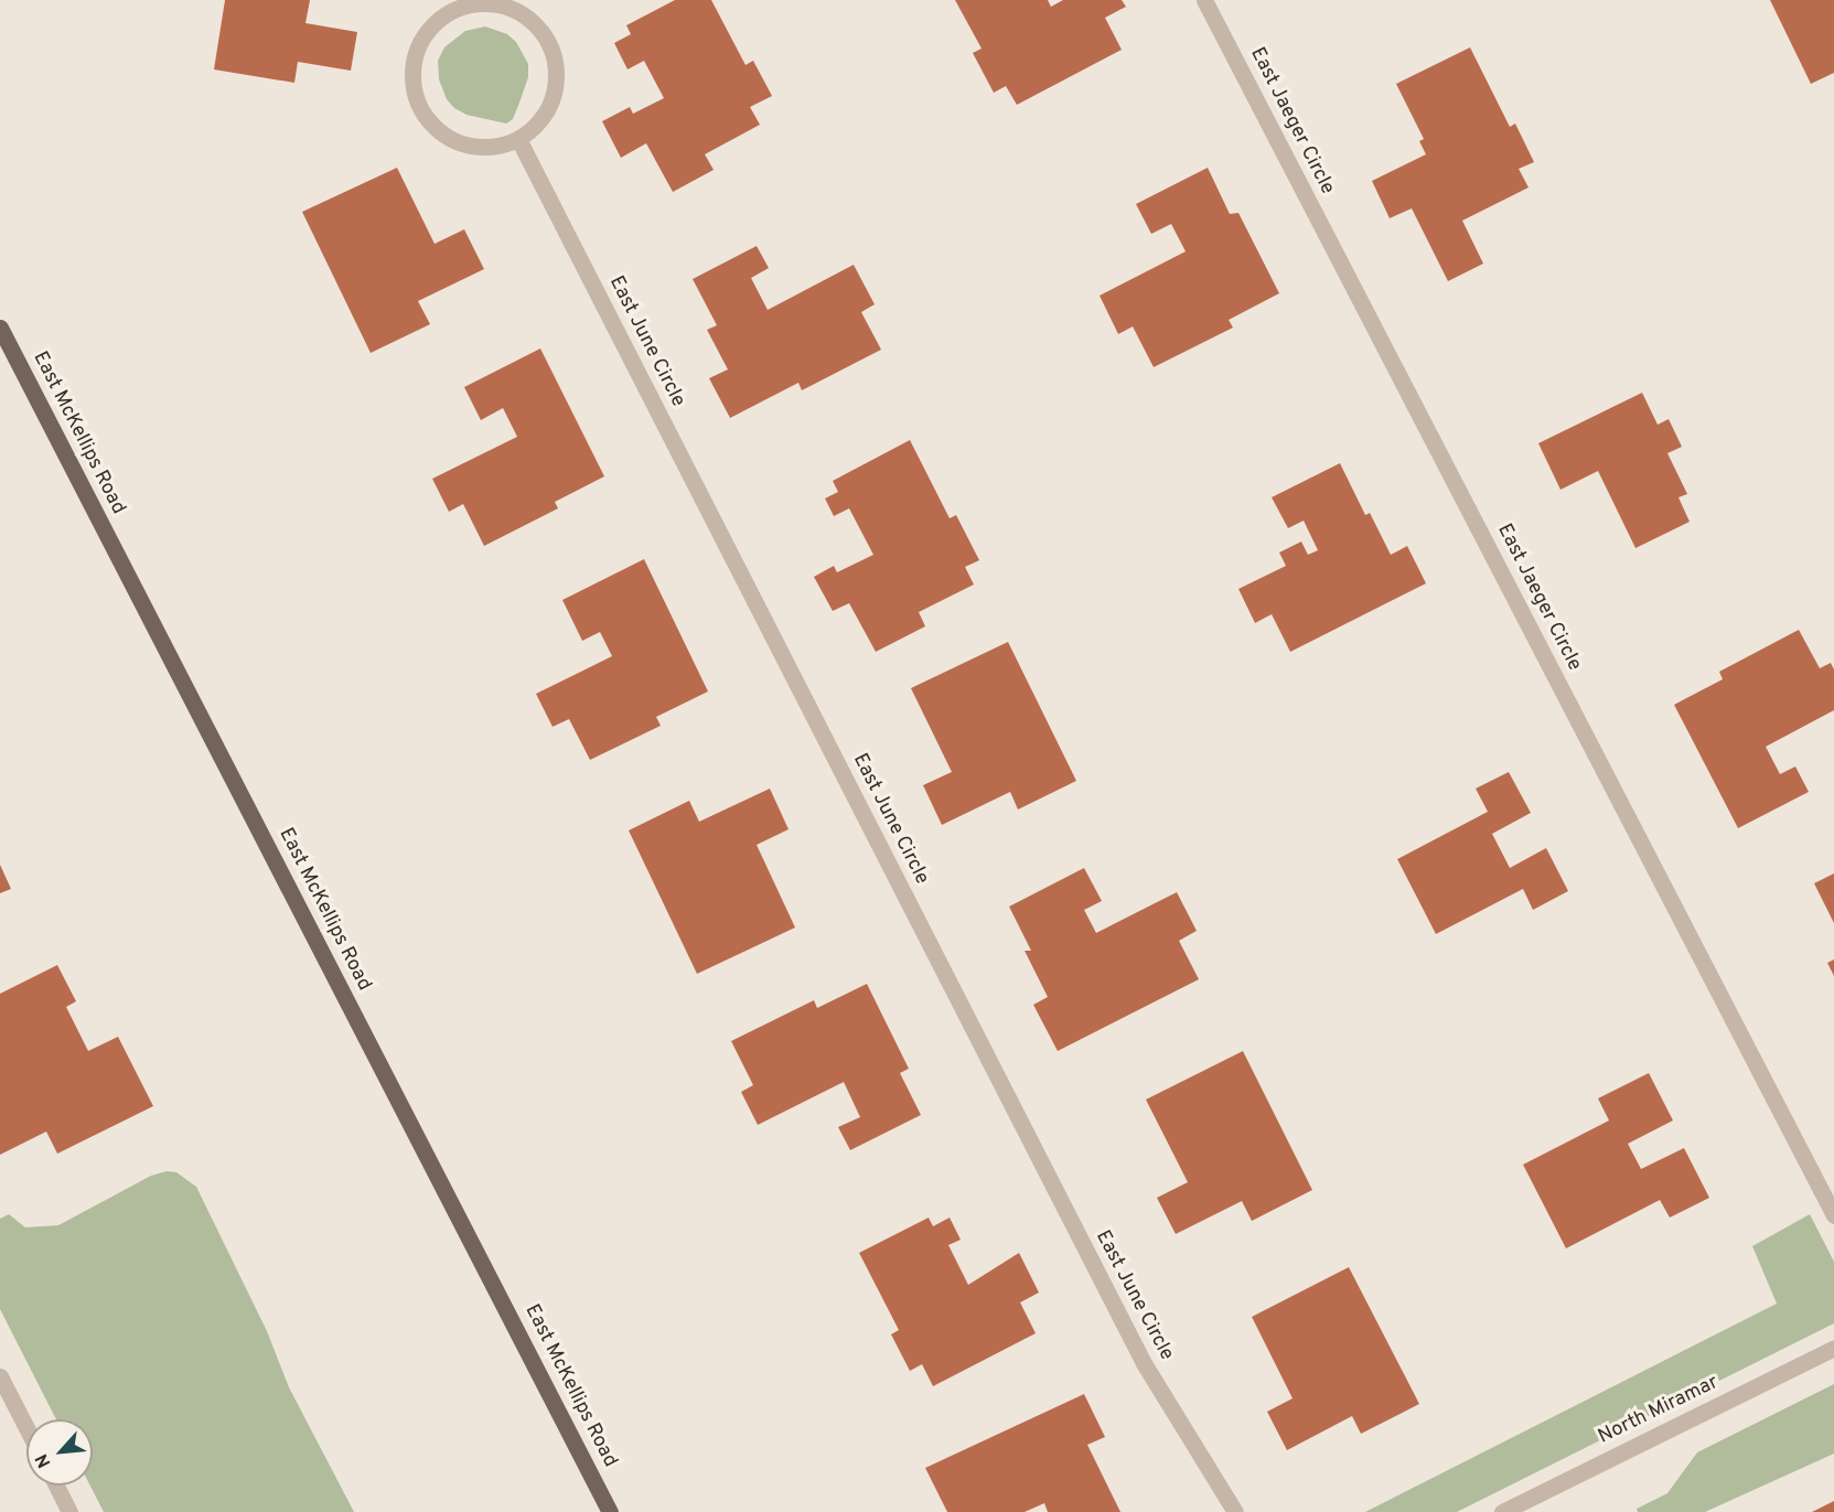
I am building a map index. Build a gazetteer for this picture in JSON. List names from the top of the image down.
{
  "streets": {
    "main road": ["East McKellips Road"],
    "street": ["East Jaeger Circle", "East June Circle", "North Miramar"]
  },
  "north": "bottom left"
}
